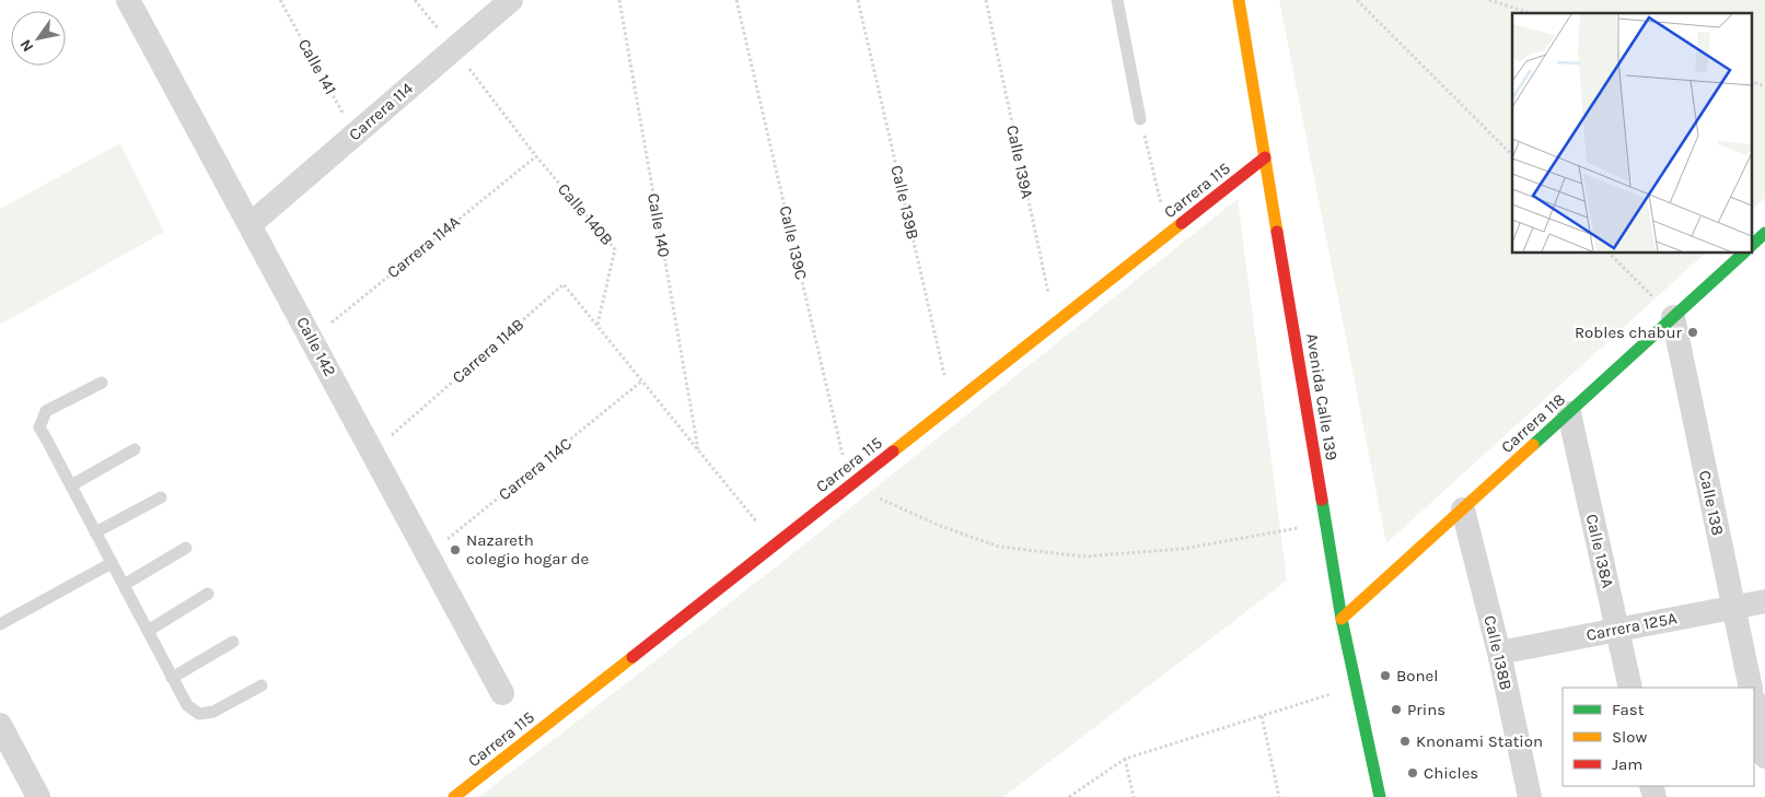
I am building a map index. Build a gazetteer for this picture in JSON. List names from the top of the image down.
{
  "streets": {
    "street": [
      "Carrera 114",
      "Carrera 115",
      "Calle 142",
      "Avenida Calle 139",
      "Carrera 118",
      "Calle 138",
      "Calle 138A",
      "Carrera 125A",
      "Calle 138B"
    ],
    "path": [
      "Calle 141",
      "Calle 139A",
      "Calle 139B",
      "Calle 140B",
      "Calle 140",
      "Calle 139C",
      "Carrera 114A",
      "Carrera 114B",
      "Carrera 114C"
    ]
  },
  "crossings": [
    ["Calle 141", "Carrera 114"],
    ["Carrera 114", "Calle 140B"],
    ["Carrera 114", "Calle 142"],
    ["Calle 139A", "Carrera 115"],
    ["Carrera 115", "Calle 139B"],
    ["Carrera 115", "Calle 139C"],
    ["Carrera 115", "Avenida Calle 139"],
    ["Calle 140B", "Carrera 114A"],
    ["Calle 140B", "Carrera 114B"],
    ["Carrera 114A", "Calle 142"],
    ["Calle 142", "Carrera 114B"],
    ["Calle 142", "Carrera 114C"],
    ["Avenida Calle 139", "Carrera 118"],
    ["Carrera 118", "Calle 138"],
    ["Carrera 118", "Calle 138A"],
    ["Carrera 118", "Calle 138B"],
    ["Calle 138", "Carrera 125A"],
    ["Calle 138A", "Carrera 125A"],
    ["Carrera 125A", "Calle 138B"]
  ],
  "places": [
    "Robles chabur",
    "Nazareth colegio hogar de",
    "Bonel",
    "Prins",
    "Knonami Station",
    "Chicles"
  ],
  "legend": ["Fast", "Slow", "Jam"],
  "north": "bottom left"
}
